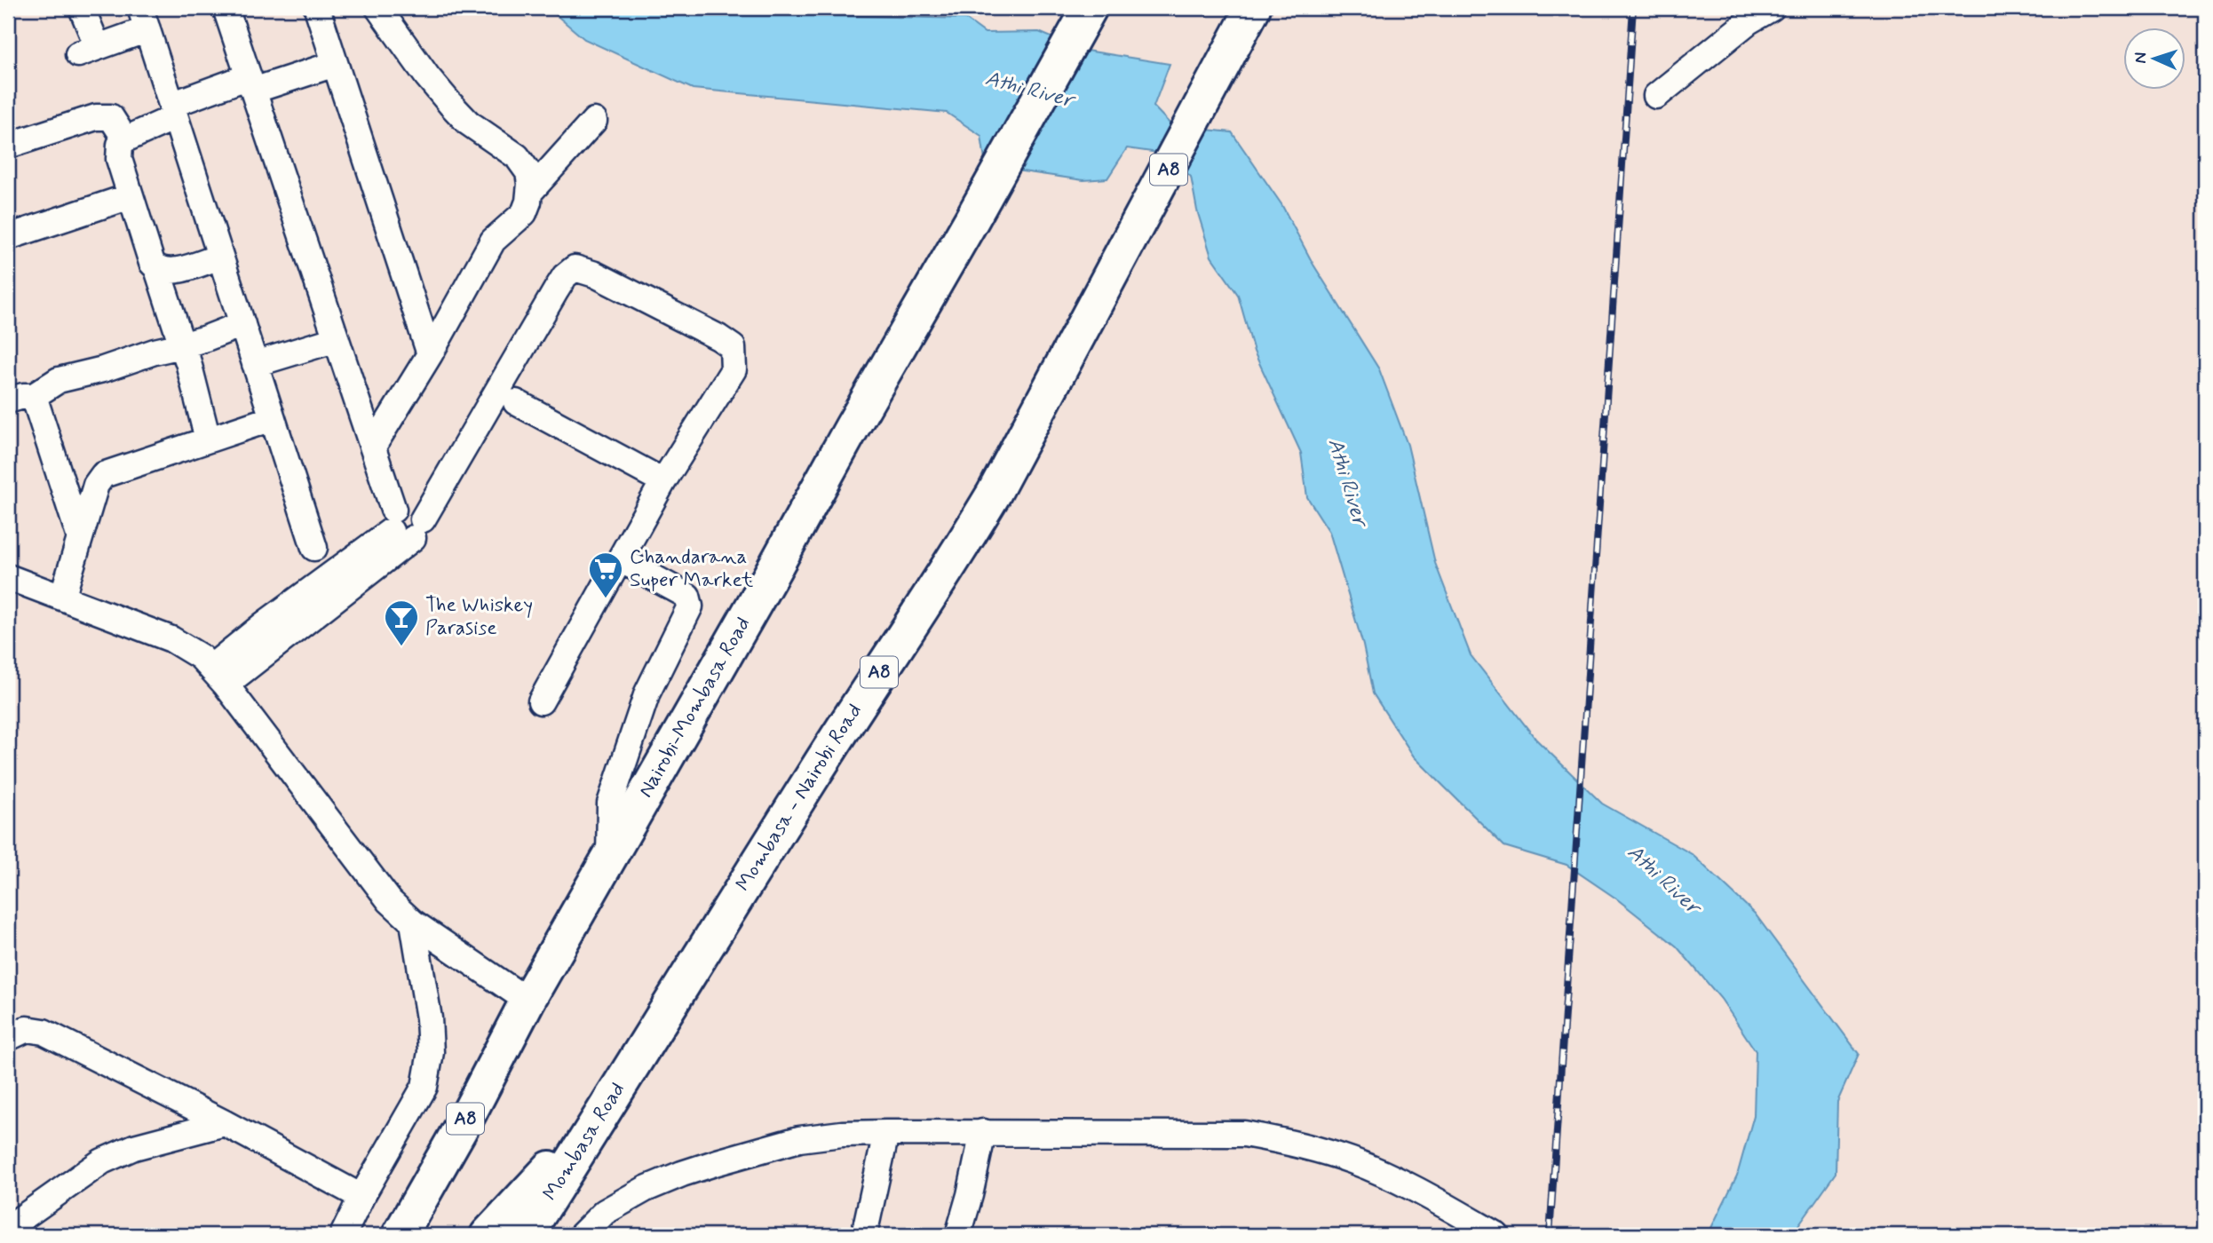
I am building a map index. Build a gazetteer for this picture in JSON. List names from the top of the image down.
{
  "streets": {
    "highway": [
      "A8",
      "Nairobi-Mombasa Road",
      "Mombasa - Nairobi Road",
      "Mombasa Road"
    ]
  },
  "crossings": [
    ["A8", "Nairobi-Mombasa Road"],
    ["Mombasa - Nairobi Road", "Mombasa Road"]
  ],
  "water": ["Athi River"],
  "places": {
    "supermarket": ["Chandarana Super Market"],
    "bar": ["The Whiskey Parasise"]
  },
  "north": "left"
}
